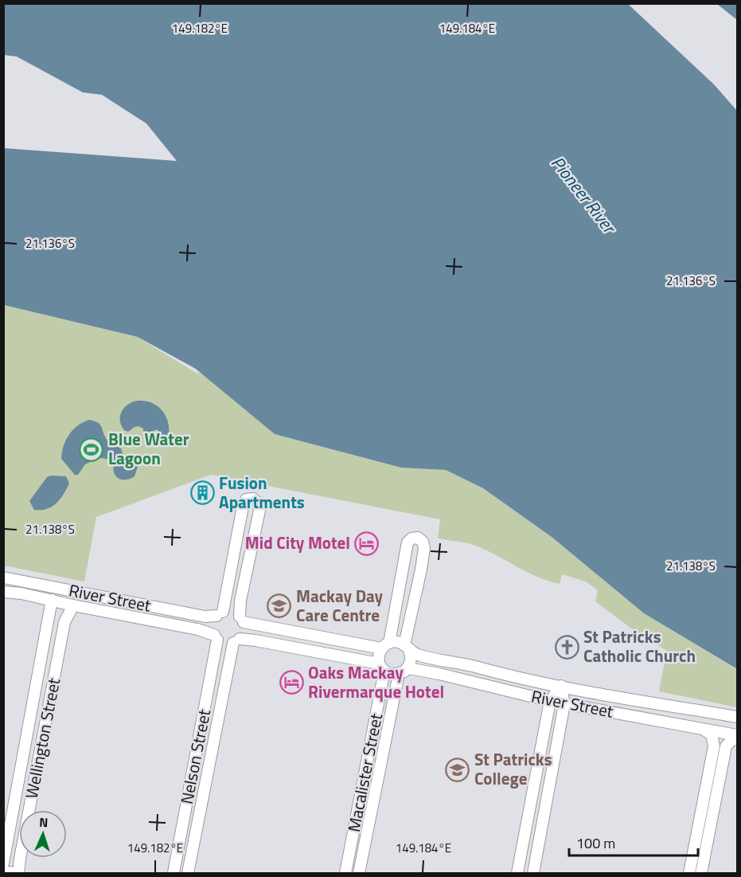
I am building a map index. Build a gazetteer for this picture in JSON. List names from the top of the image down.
{
  "streets": {
    "street": [
      "River Street",
      "Wellington Street",
      "Nelson Street",
      "Macalister Street"
    ]
  },
  "crossings": [
    ["River Street", "Wellington Street"],
    ["River Street", "Nelson Street"],
    ["River Street", "Macalister Street"]
  ],
  "water": ["Pioneer River"],
  "places": {
    "sports": ["Blue Water Lagoon"],
    "building": ["Fusion Apartments"],
    "hotel": ["Mid City Motel", "Oaks Mackay Rivermarque Hotel"],
    "school or university": ["Mackay Day Care Centre", "St Patricks College"],
    "church": ["St Patricks Catholic Church"]
  },
  "scale_bar": "100 m",
  "north": "top",
  "coordinates": [
    "149.182°E",
    "149.184°E",
    "21.136°S",
    "21.138°S"
  ]
}
